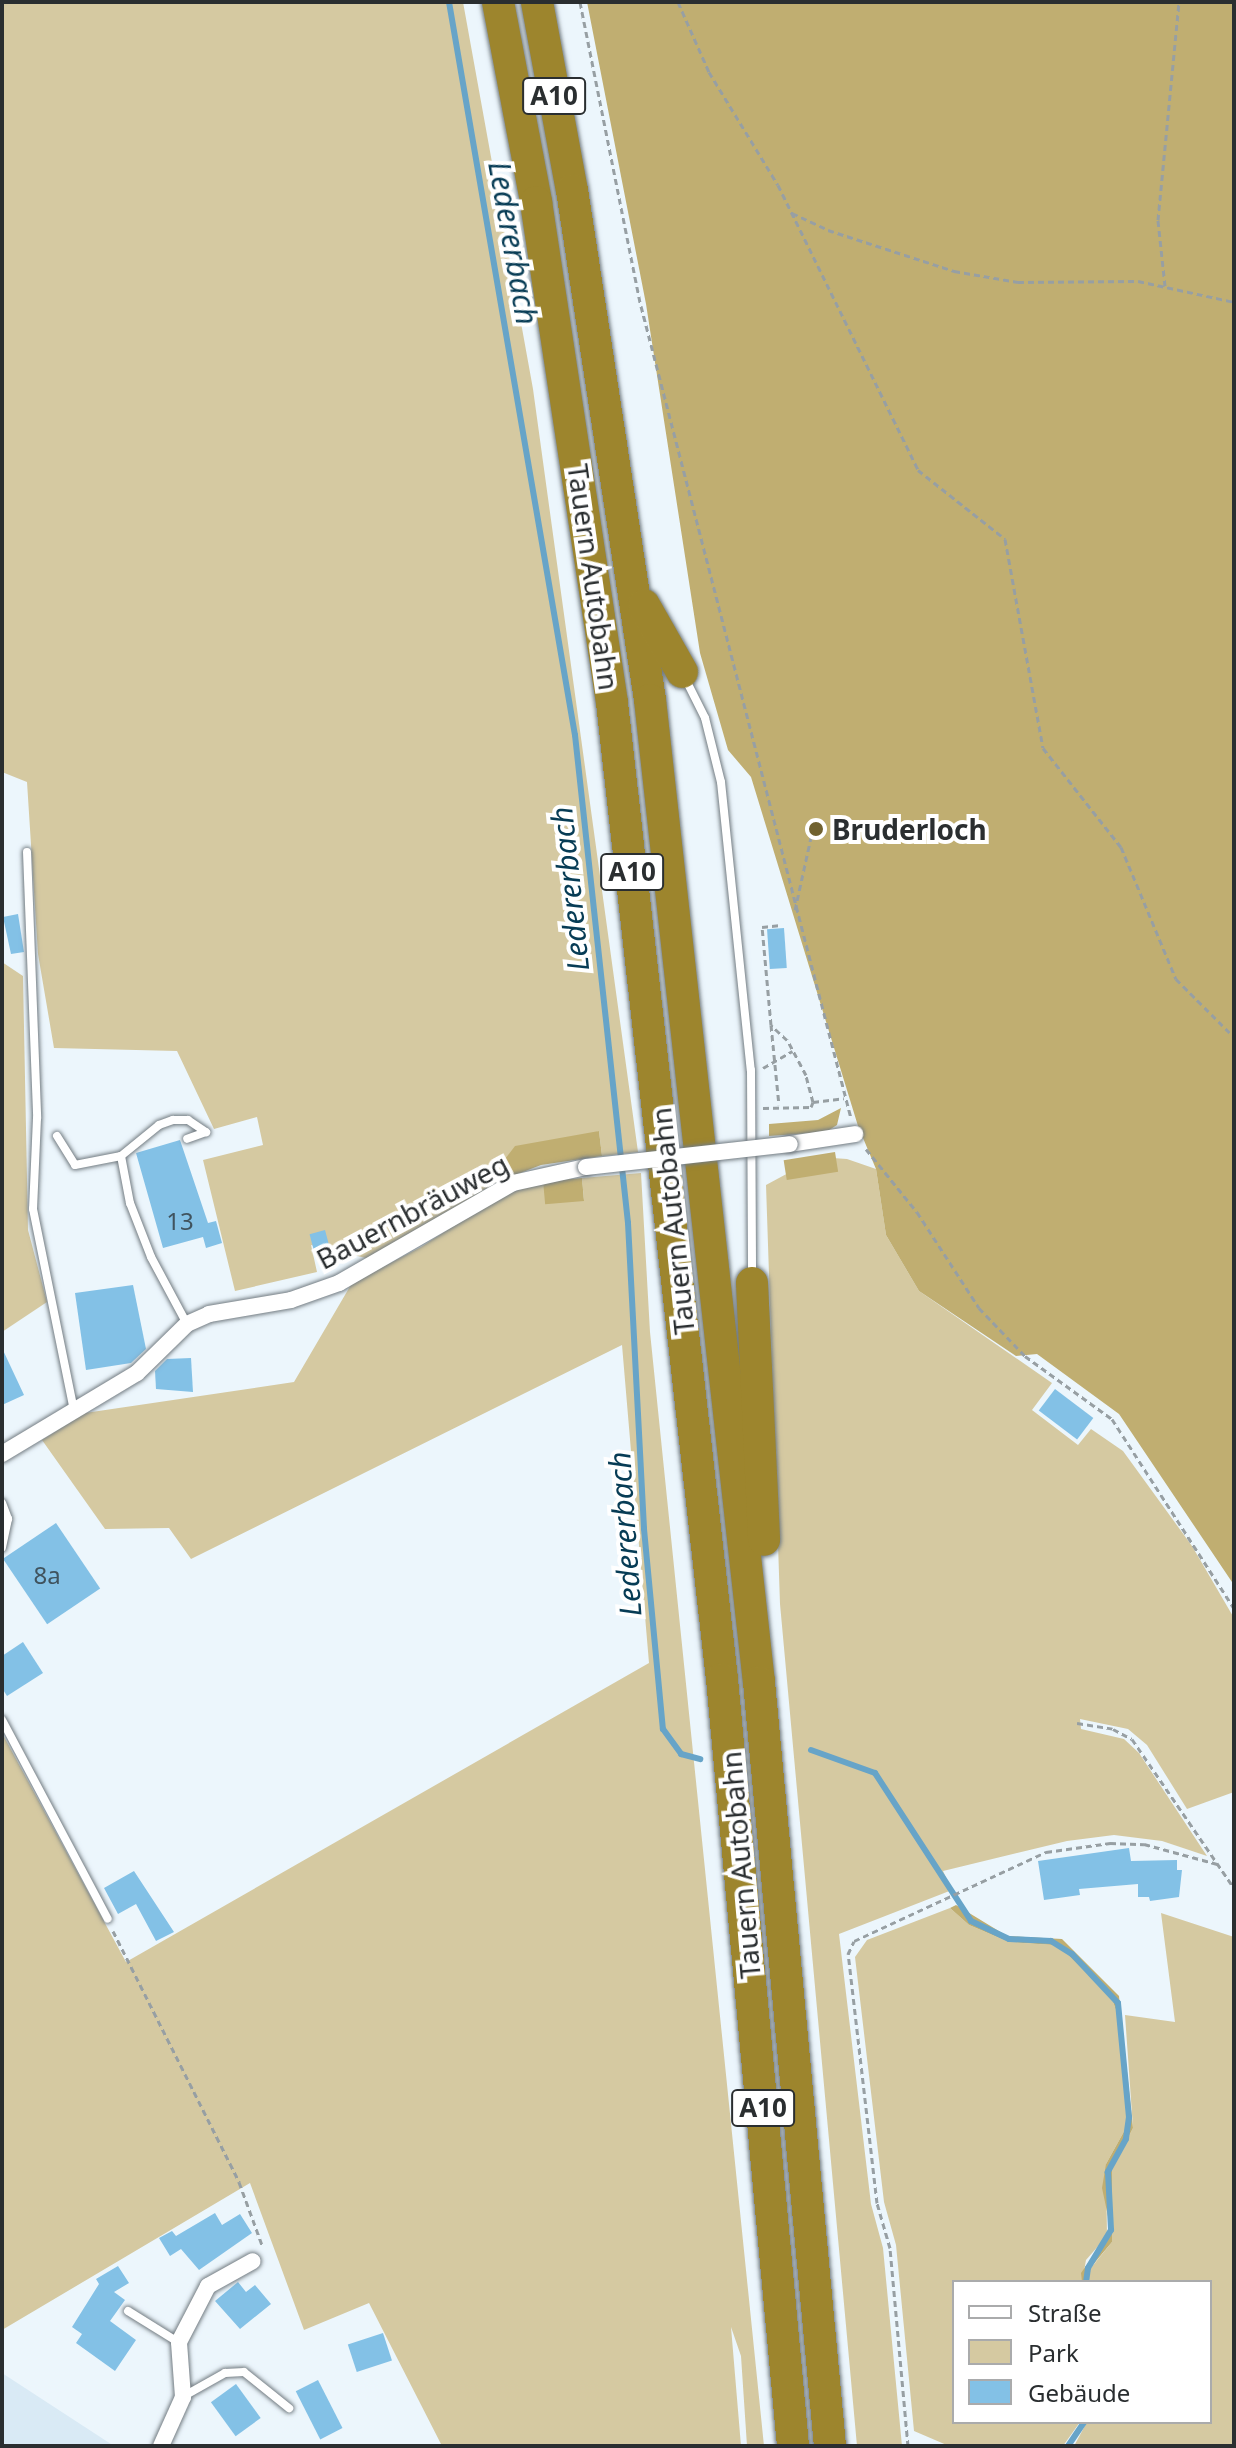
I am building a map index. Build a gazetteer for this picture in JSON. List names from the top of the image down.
{
  "streets": {
    "highway": ["A10", "Tauern Autobahn"],
    "street": ["Bauernbräuweg"]
  },
  "water": ["Ledererbach"],
  "places": ["Bruderloch"],
  "house_numbers": ["13", "8a"],
  "legend": ["Straße", "Park", "Gebäude"]
}
